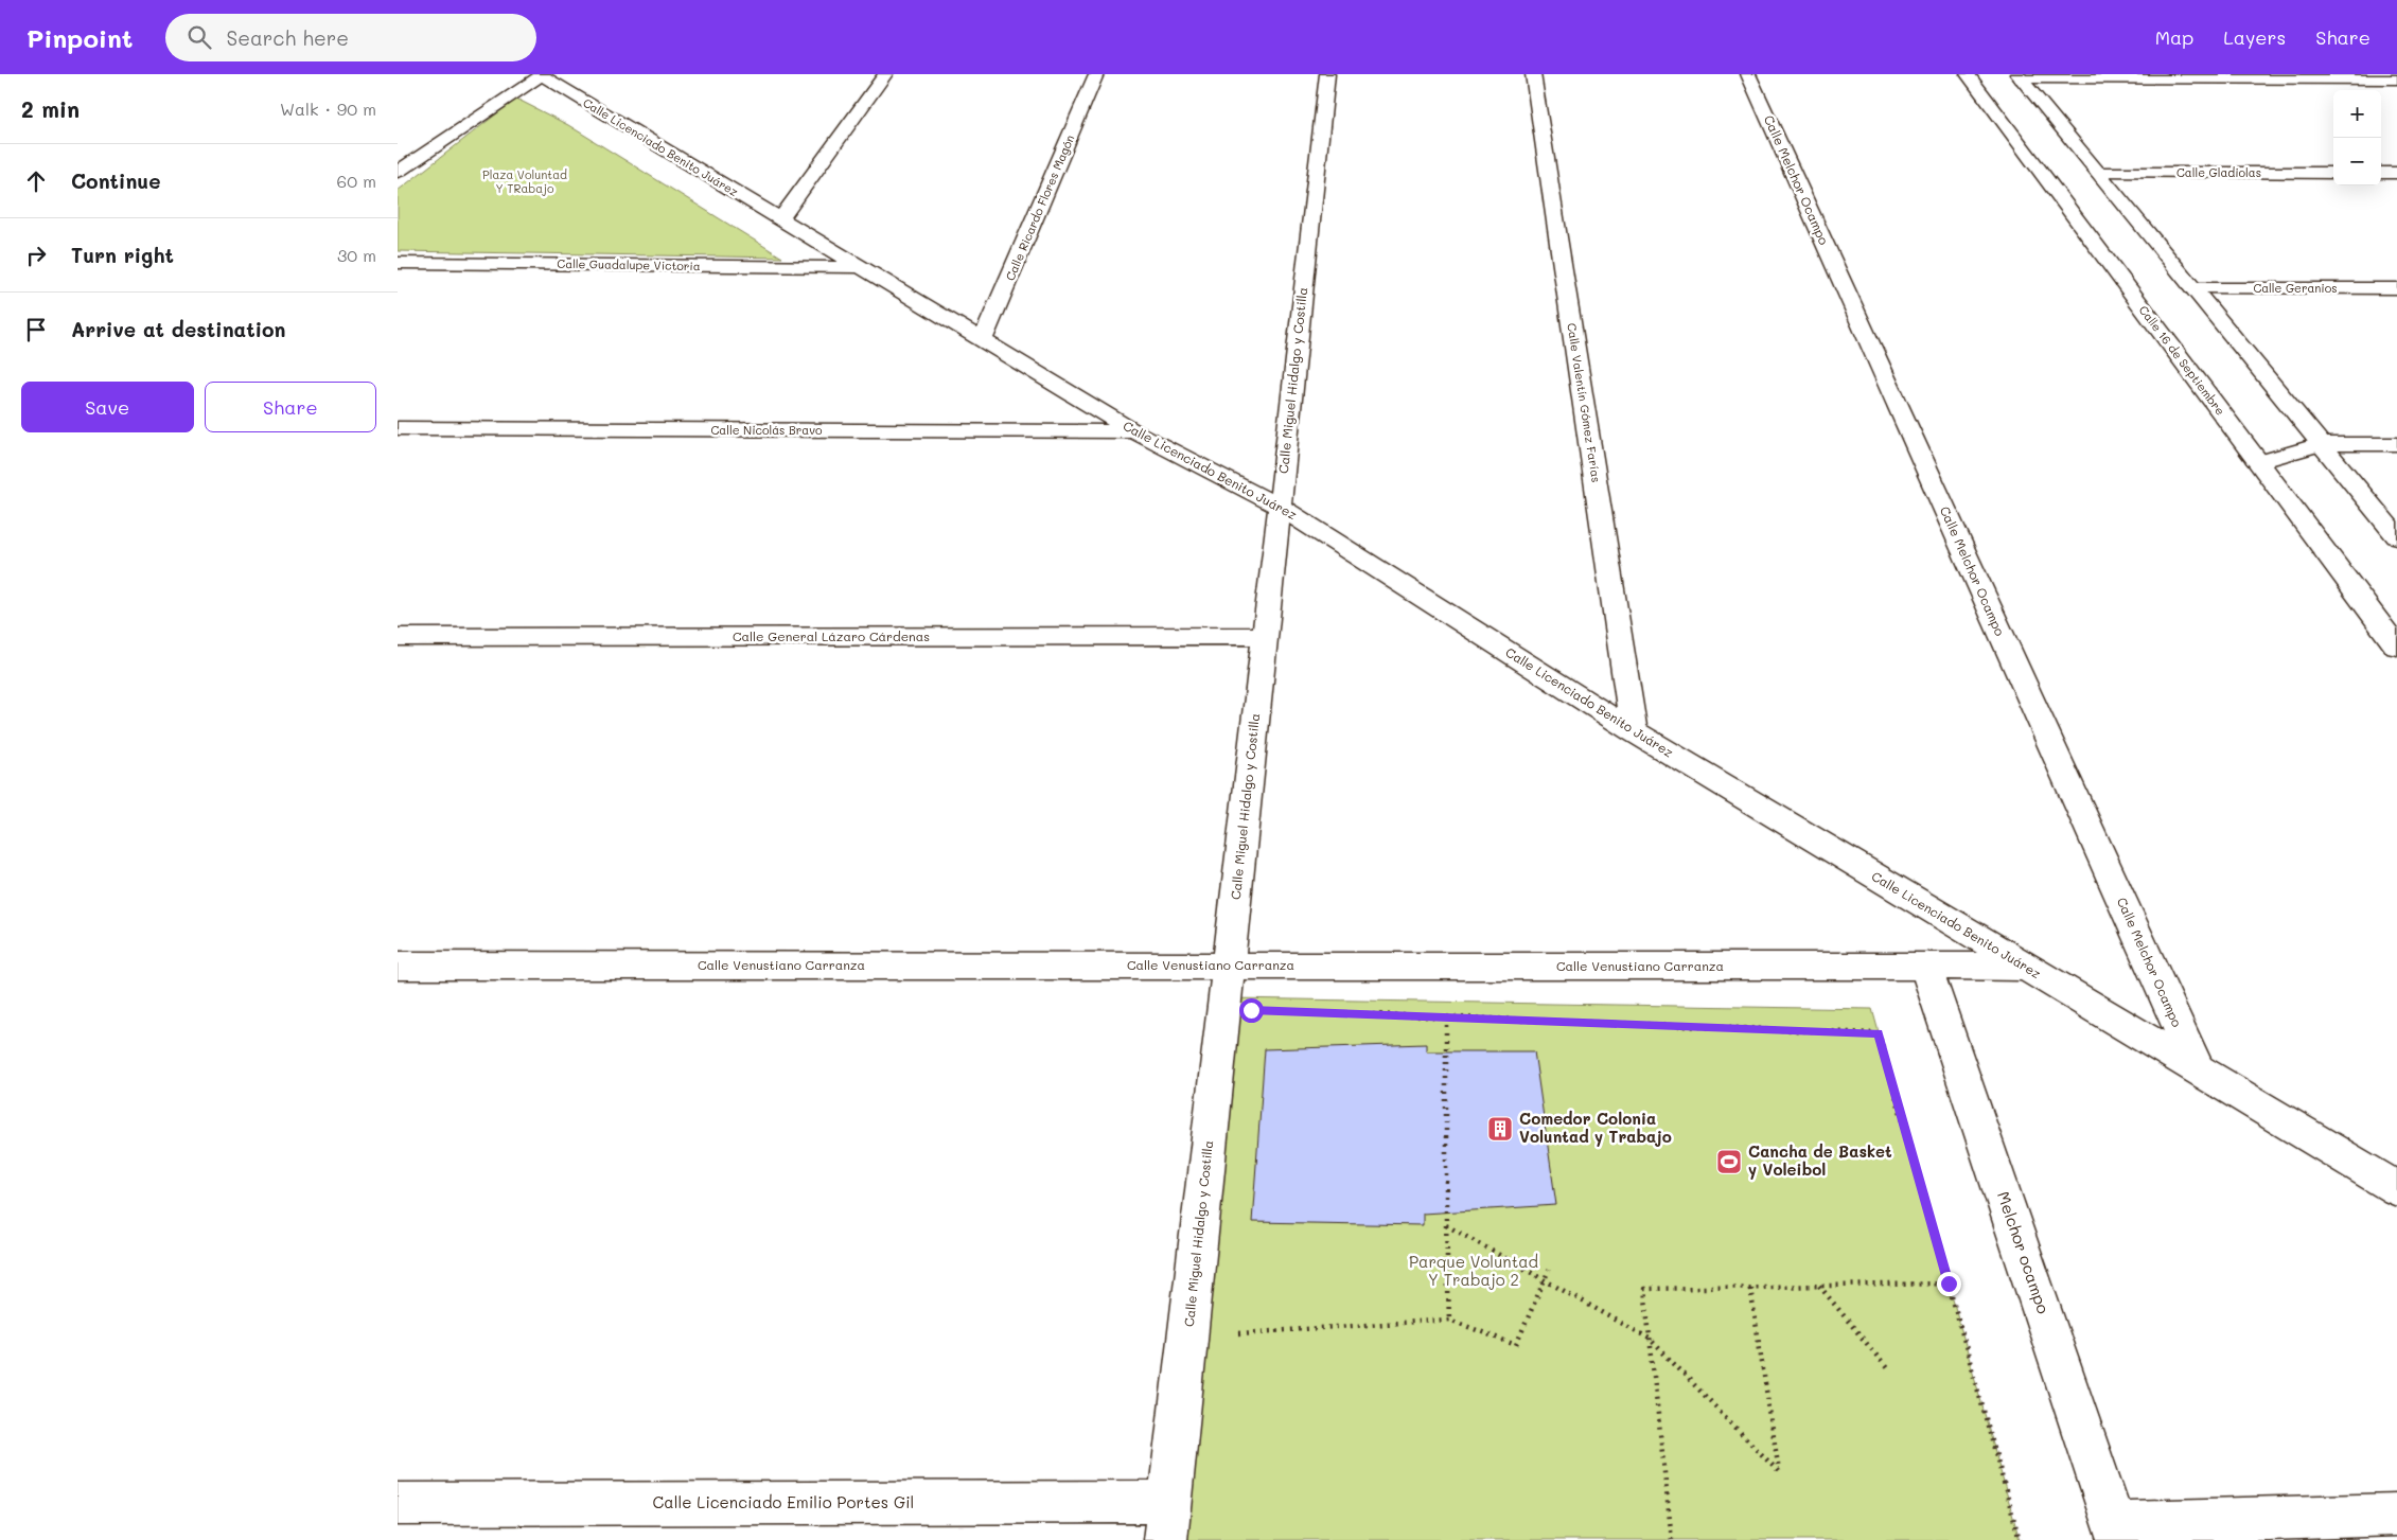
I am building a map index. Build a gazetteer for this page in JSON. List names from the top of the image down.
{
  "streets": {
    "street": [
      "Calle Licenciado Benito Juárez",
      "Calle Gladiolas",
      "Calle Melchor Ocampo",
      "Calle Ricardo Flores Magón",
      "Calle Guadalupe Victoria",
      "Calle Geranios",
      "Calle 16 de Septiembre",
      "Calle Miguel Hidalgo y Costilla",
      "Calle Valentín Gómez Farías",
      "Calle Nicolás Bravo",
      "Calle General Lázaro Cárdenas",
      "Calle Venustiano Carranza",
      "Melchor ocampo",
      "Calle Licenciado Emilio Portes Gil"
    ]
  },
  "crossings": [
    ["Calle Licenciado Benito Juárez", "Calle Melchor Ocampo"],
    ["Calle Licenciado Benito Juárez", "Calle Ricardo Flores Magón"],
    ["Calle Licenciado Benito Juárez", "Calle Guadalupe Victoria"],
    ["Calle Licenciado Benito Juárez", "Calle Miguel Hidalgo y Costilla"],
    ["Calle Licenciado Benito Juárez", "Calle Valentín Gómez Farías"],
    ["Calle Licenciado Benito Juárez", "Calle Nicolás Bravo"],
    ["Calle Licenciado Benito Juárez", "Calle Venustiano Carranza"],
    ["Calle Miguel Hidalgo y Costilla", "Calle General Lázaro Cárdenas"],
    ["Calle Miguel Hidalgo y Costilla", "Calle Venustiano Carranza"],
    ["Calle Miguel Hidalgo y Costilla", "Calle Licenciado Emilio Portes Gil"],
    ["Calle Venustiano Carranza", "Melchor ocampo"]
  ],
  "parks": ["Plaza Voluntad Y TRabajo", "Parque Voluntad Y Trabajo 2"],
  "places": {
    "building": ["Comedor Colonia Voluntad y Trabajo"],
    "sports": ["Cancha de Basket y Voleibol"]
  },
  "page": {
    "header": "Pinpoint",
    "search": "Search here",
    "nav": ["Map", "Layers", "Share"],
    "heading": ["2 min", "Walk · 90 m"],
    "map_buttons": ["+", "−"],
    "list": [
      ["Continue", "60 m"],
      ["Turn right", "30 m"],
      "Arrive at destination"
    ],
    "buttons": ["Save", "Share"]
  }
}
